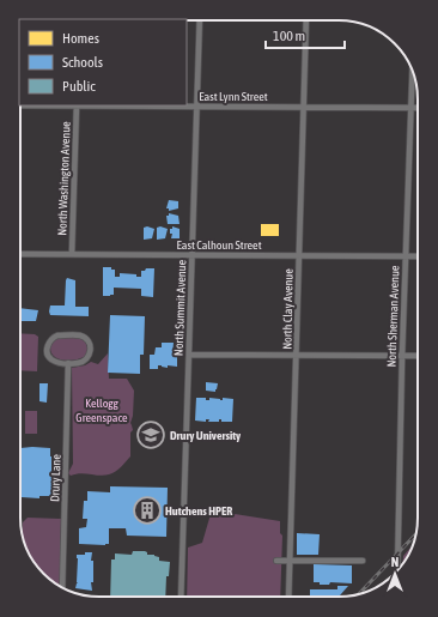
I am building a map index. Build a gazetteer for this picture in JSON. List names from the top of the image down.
{
  "streets": {
    "street": [
      "East Lynn Street",
      "North Washington Avenue",
      "East Calhoun Street",
      "North Summit Avenue",
      "North Clay Avenue",
      "North Sherman Avenue",
      "Drury Lane"
    ]
  },
  "crossings": [
    ["East Lynn Street", "North Washington Avenue"],
    ["East Lynn Street", "North Summit Avenue"],
    ["East Lynn Street", "North Clay Avenue"],
    ["East Lynn Street", "North Sherman Avenue"],
    ["North Washington Avenue", "East Calhoun Street"],
    ["East Calhoun Street", "North Summit Avenue"],
    ["East Calhoun Street", "North Clay Avenue"],
    ["East Calhoun Street", "North Sherman Avenue"]
  ],
  "parks": ["Kellogg Greenspace"],
  "places": {
    "school or university": ["Drury University"],
    "building": ["Hutchens HPER"]
  },
  "legend": ["Homes", "Schools", "Public"],
  "scale_bar": "100 m",
  "north": "top"
}
